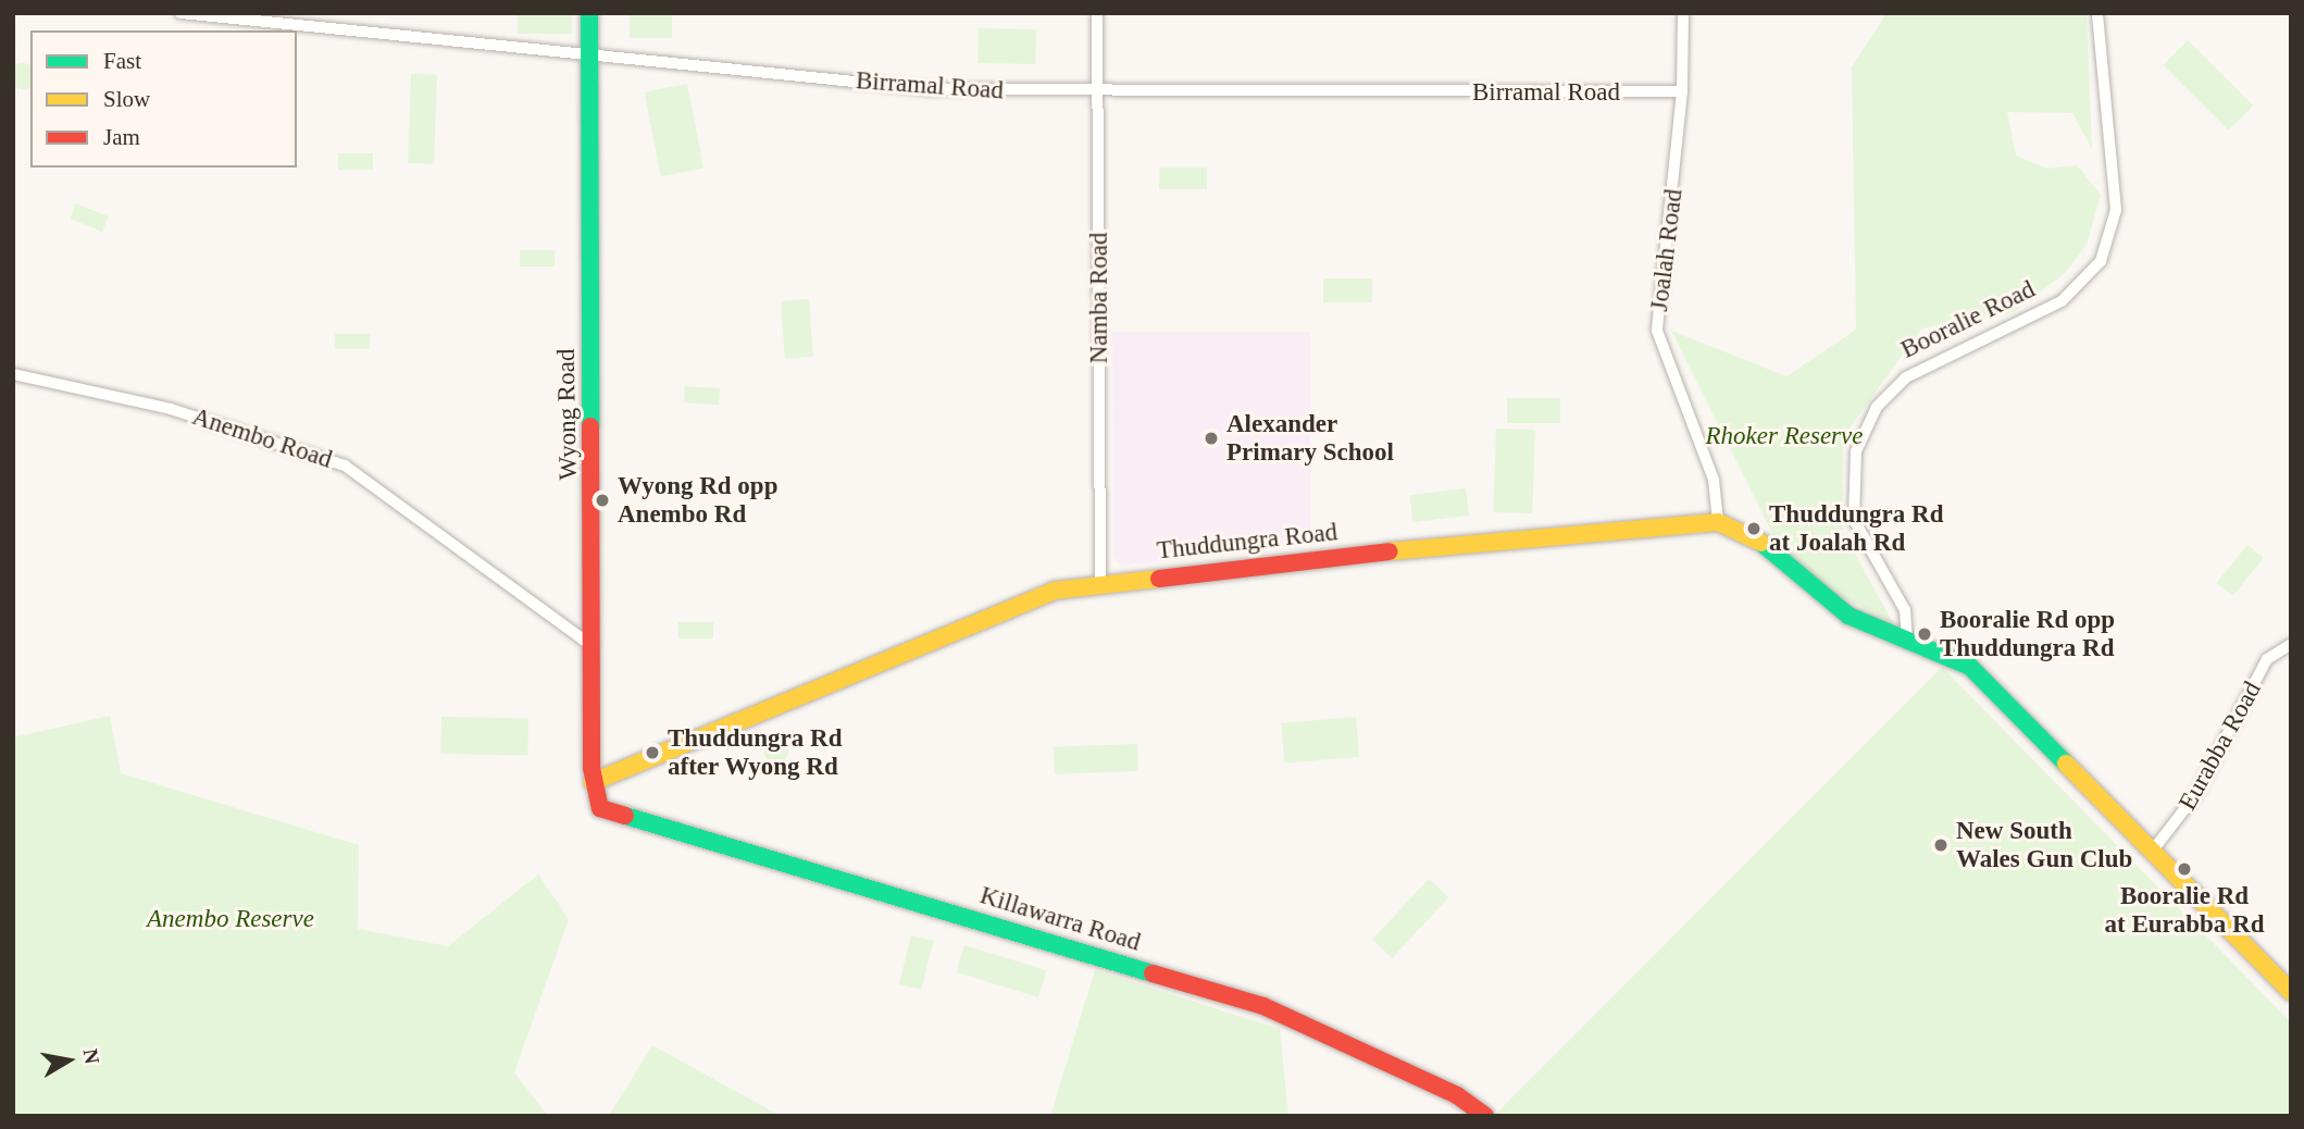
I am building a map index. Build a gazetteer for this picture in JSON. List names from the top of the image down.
{
  "streets": {
    "street": [
      "Birramal Road",
      "Joalah Road",
      "Namba Road",
      "Booralie Road",
      "Wyong Road",
      "Anembo Road",
      "Thuddungra Road",
      "Eurabba Road",
      "Killawarra Road"
    ]
  },
  "crossings": [
    ["Birramal Road", "Joalah Road"],
    ["Birramal Road", "Namba Road"],
    ["Birramal Road", "Wyong Road"],
    ["Joalah Road", "Thuddungra Road"],
    ["Namba Road", "Thuddungra Road"],
    ["Booralie Road", "Thuddungra Road"],
    ["Wyong Road", "Anembo Road"],
    ["Wyong Road", "Thuddungra Road"],
    ["Wyong Road", "Killawarra Road"]
  ],
  "parks": ["Rhoker Reserve", "Anembo Reserve"],
  "places": [
    "Alexander Primary School",
    "Wyong Rd opp Anembo Rd",
    "Thuddungra Rd at Joalah Rd",
    "Booralie Rd opp Thuddungra Rd",
    "Thuddungra Rd after Wyong Rd",
    "New South Wales Gun Club",
    "Booralie Rd at Eurabba Rd"
  ],
  "legend": ["Fast", "Slow", "Jam"],
  "north": "right"
}
